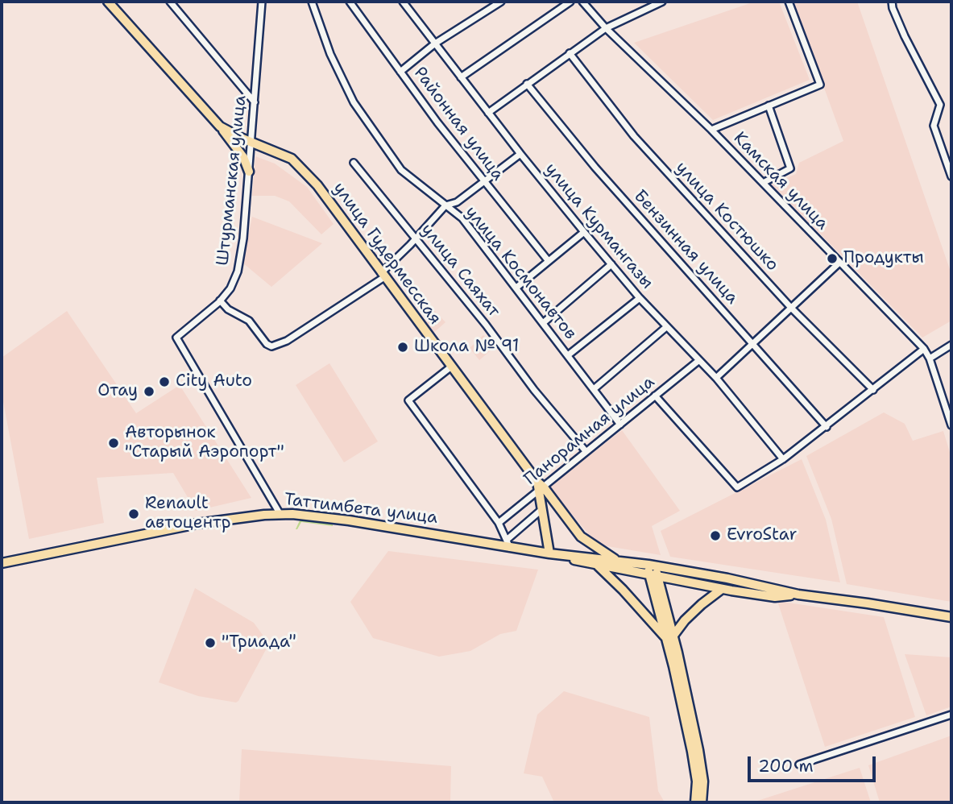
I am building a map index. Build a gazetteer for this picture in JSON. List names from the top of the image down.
{
  "streets": {
    "main road": ["улица Гудермесская", "Таттимбета улица"],
    "street": [
      "Районная улица",
      "Штурманская улица",
      "Камская улица",
      "улица Костюшко",
      "улица Курмангазы",
      "Бензинная улица",
      "улица Саяхат",
      "улица Космонавтов",
      "Панорамная улица"
    ]
  },
  "crossings": [
    ["Штурманская улица", "улица Гудермесская"],
    ["Штурманская улица", "Таттимбета улица"],
    ["улица Курмангазы", "Панорамная улица"],
    ["улица Гудермесская", "Панорамная улица"],
    ["улица Гудермесская", "Таттимбета улица"],
    ["улица Саяхат", "Панорамная улица"],
    ["улица Космонавтов", "Панорамная улица"]
  ],
  "places": [
    "Продукты",
    "Школа № 91",
    "City Auto",
    "Отау",
    "Авторынок \"Старый Аэропорт\"",
    "Renault автоцентр",
    "EvroStar",
    "\"Триада\""
  ],
  "scale_bar": "200 m"
}
